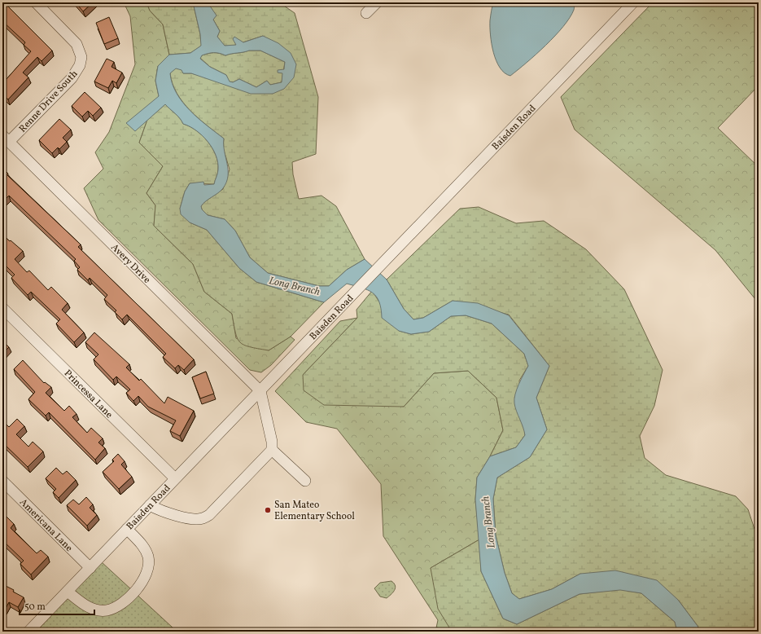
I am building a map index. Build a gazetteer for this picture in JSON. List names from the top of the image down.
{
  "streets": {
    "street": [
      "Renne Drive South",
      "Baisden Road",
      "Avery Drive",
      "Princessa Lane",
      "Americana Lane"
    ]
  },
  "crossings": [
    ["Renne Drive South", "Avery Drive"],
    ["Baisden Road", "Avery Drive"],
    ["Baisden Road", "Princessa Lane"],
    ["Baisden Road", "Americana Lane"]
  ],
  "water": ["Long Branch"],
  "places": ["San Mateo Elementary School"],
  "scale_bar": "50 m"
}
